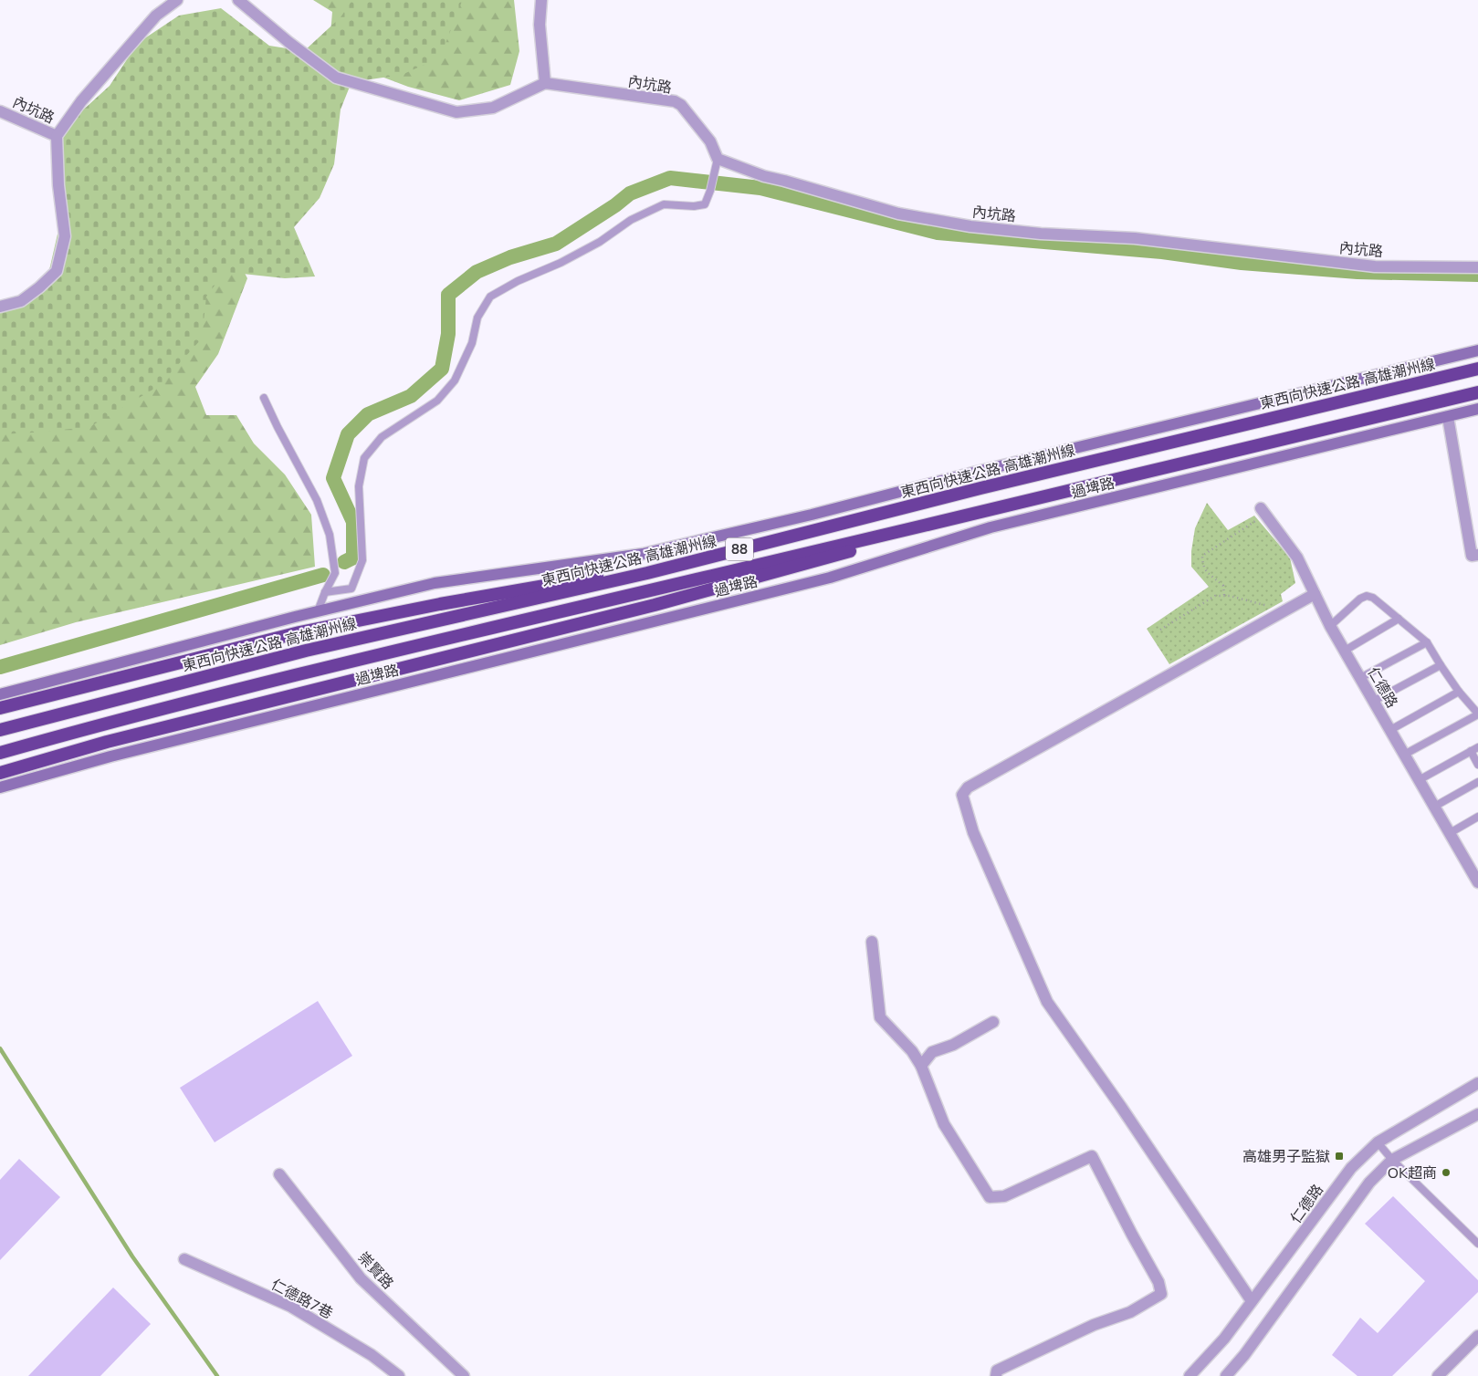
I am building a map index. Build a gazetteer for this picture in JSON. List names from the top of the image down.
{
  "streets": {
    "highway": ["東西向快速公路 高雄潮州線", "88"],
    "main road": ["過埤路"],
    "street": [
      "內坑路",
      "仁德路",
      "崇賢路",
      "仁德路7巷"
    ]
  },
  "places": {
    "transit": ["高雄男子監獄"],
    "other": ["OK超商"]
  }
}
